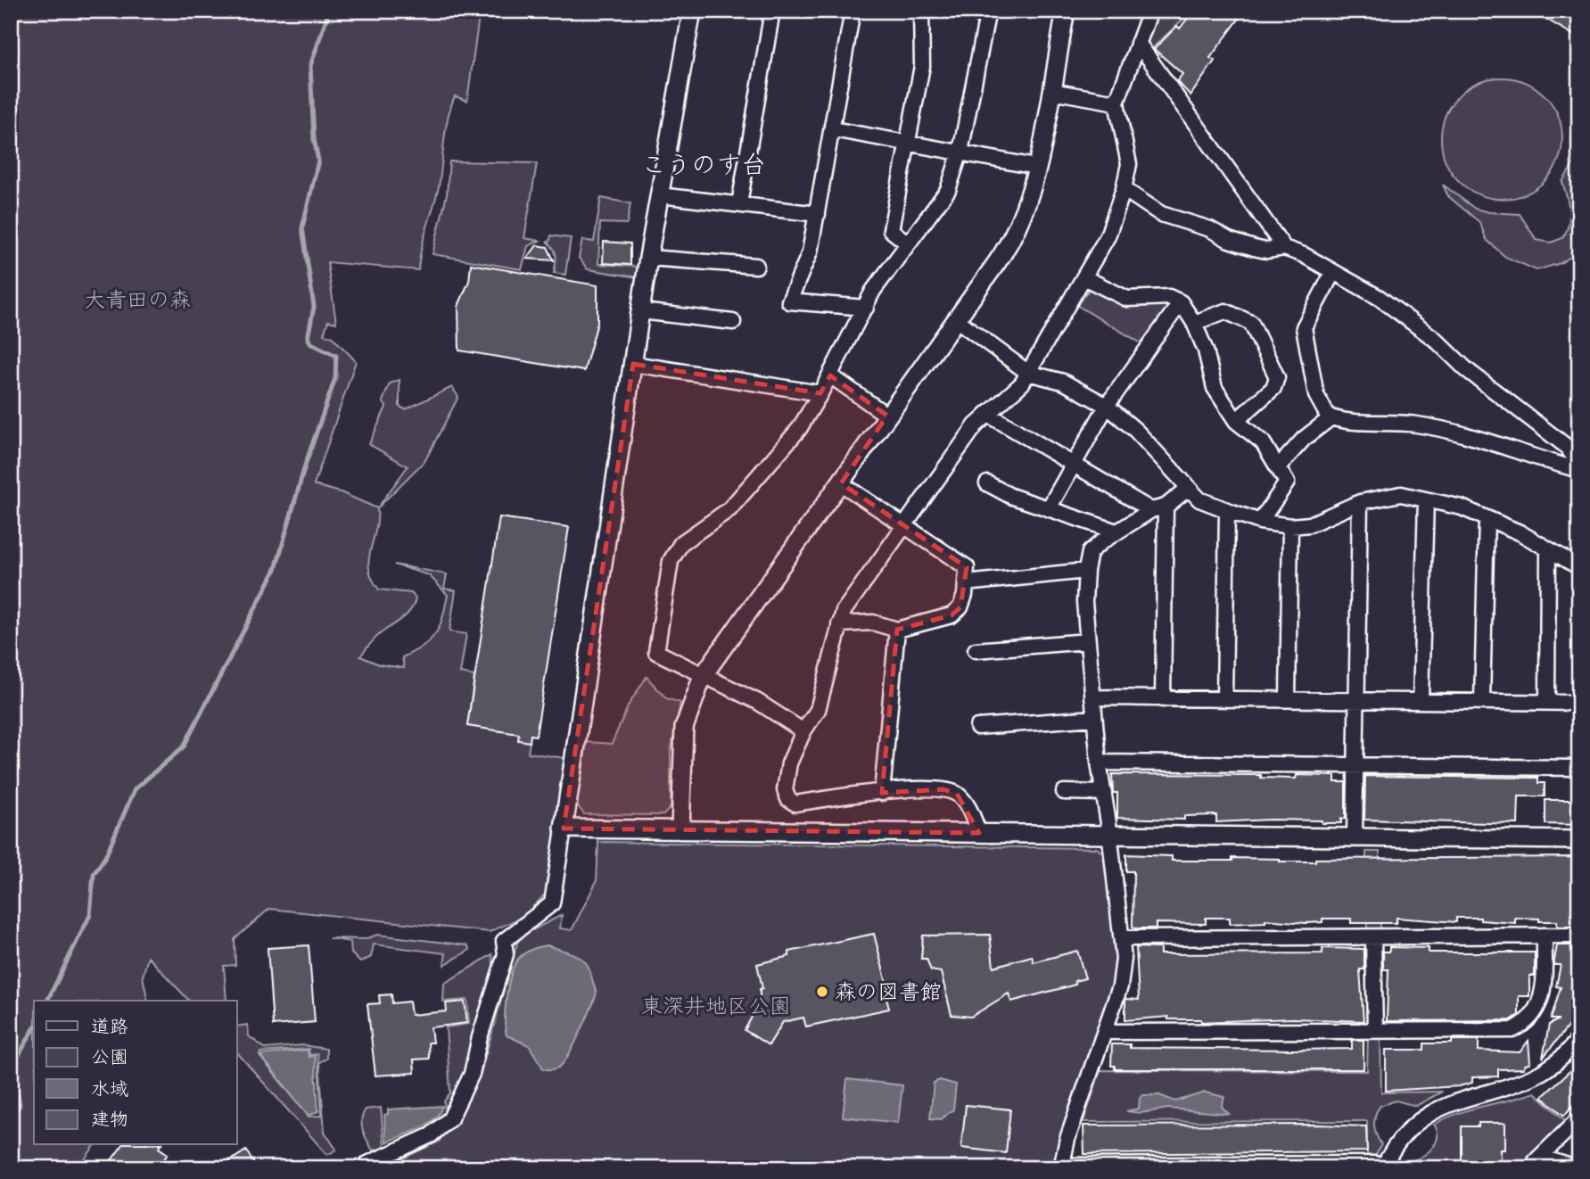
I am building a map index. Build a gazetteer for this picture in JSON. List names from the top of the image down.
{
  "districts": ["こうのす台"],
  "parks": ["大青田の森", "東深井地区公園"],
  "places": ["森の図書館"],
  "legend": [
    "道路",
    "公園",
    "水域",
    "建物"
  ]
}
